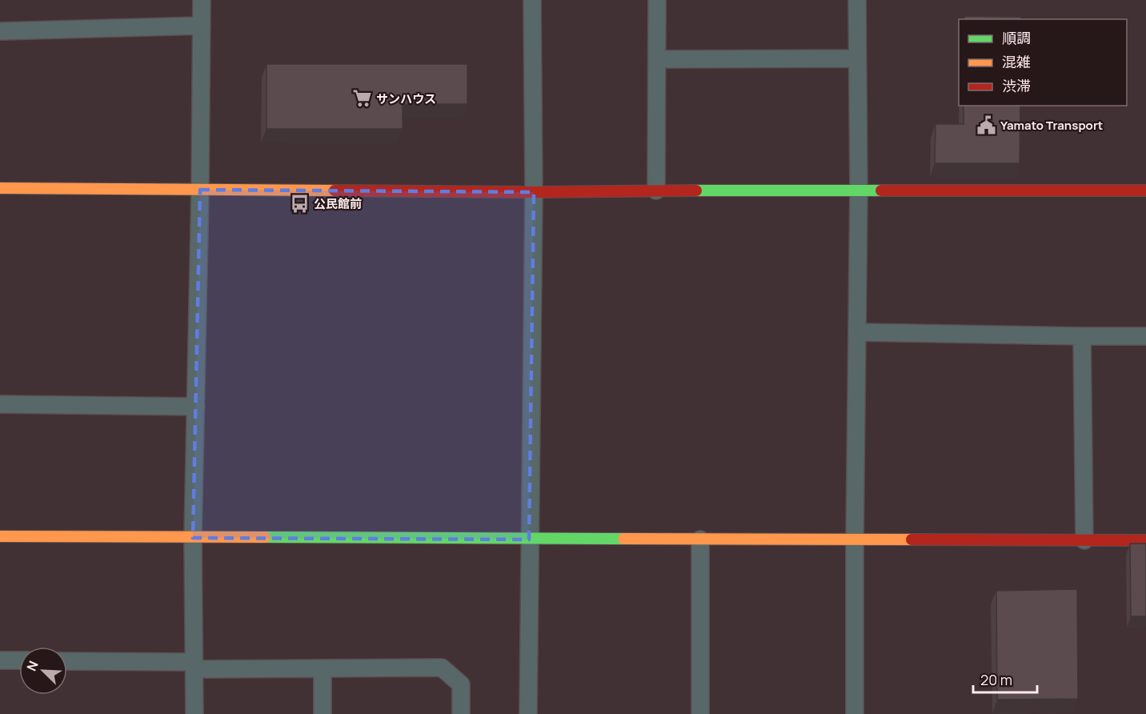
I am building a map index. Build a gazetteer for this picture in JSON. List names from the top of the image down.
{
  "places": {
    "supermarket": ["サンハウス"],
    "public building": ["Yamato Transport"],
    "bus stop": ["公民館前"]
  },
  "legend": ["順調", "混雑", "渋滞"],
  "scale_bar": "20 m",
  "north": "top left"
}
